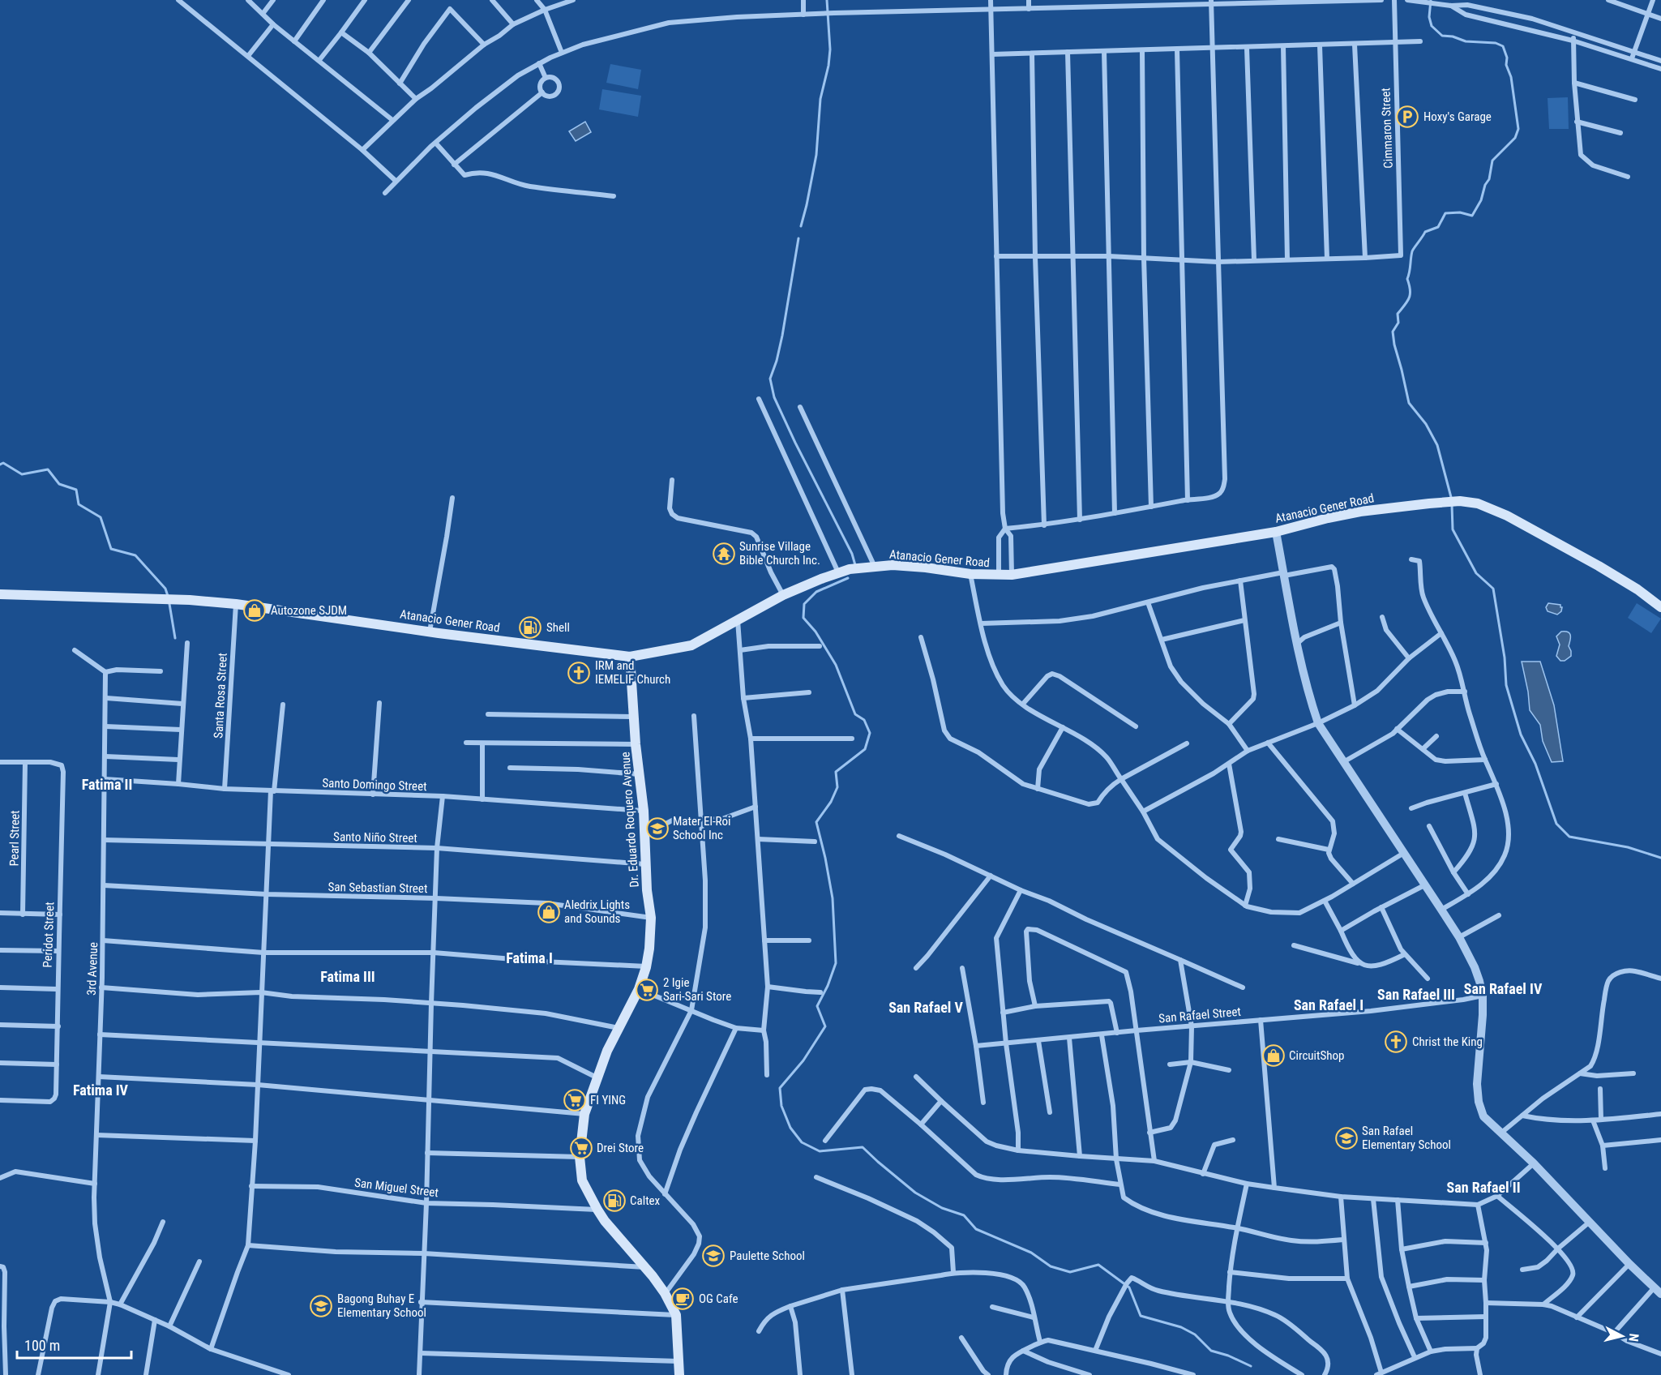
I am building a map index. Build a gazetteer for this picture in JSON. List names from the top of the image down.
{
  "streets": {
    "main road": ["Atanacio Gener Road", "Dr. Eduardo Roquero Avenue"],
    "street": [
      "Cimmaron Street",
      "Santa Rosa Street",
      "Santo Domingo Street",
      "Santo Niño Street",
      "Pearl Street",
      "San Sebastian Street",
      "Peridot Street",
      "3rd Avenue",
      "San Rafael Street",
      "San Miguel Street"
    ]
  },
  "crossings": [
    ["Atanacio Gener Road", "Santa Rosa Street"],
    ["Atanacio Gener Road", "Dr. Eduardo Roquero Avenue"],
    ["Santa Rosa Street", "Santo Domingo Street"],
    ["Santo Domingo Street", "Dr. Eduardo Roquero Avenue"],
    ["Santo Domingo Street", "3rd Avenue"],
    ["Dr. Eduardo Roquero Avenue", "Santo Niño Street"],
    ["Dr. Eduardo Roquero Avenue", "San Sebastian Street"],
    ["Dr. Eduardo Roquero Avenue", "San Miguel Street"],
    ["Santo Niño Street", "3rd Avenue"],
    ["Pearl Street", "Peridot Street"],
    ["San Sebastian Street", "3rd Avenue"]
  ],
  "districts": [
    "Fatima II",
    "Fatima I",
    "Fatima III",
    "San Rafael IV",
    "San Rafael III",
    "San Rafael I",
    "San Rafael V",
    "Fatima IV",
    "San Rafael II"
  ],
  "places": {
    "parking": ["Hoxy's Garage"],
    "temple": ["Sunrise Village Bible Church Inc."],
    "shop": ["Autozone SJDM", "Aledrix Lights and Sounds", "CircuitShop"],
    "fuel station": ["Shell", "Caltex"],
    "church": ["IRM and IEMELIF Church", "Christ the King"],
    "school or university": [
      "Mater El-Roi School Inc",
      "San Rafael Elementary School",
      "Paulette School",
      "Bagong Buhay E Elementary School"
    ],
    "supermarket": ["2 Igie Sari-Sari Store", "FI YING", "Drei Store"],
    "cafe": ["OG Cafe"]
  },
  "scale_bar": "100 m",
  "north": "right"
}
